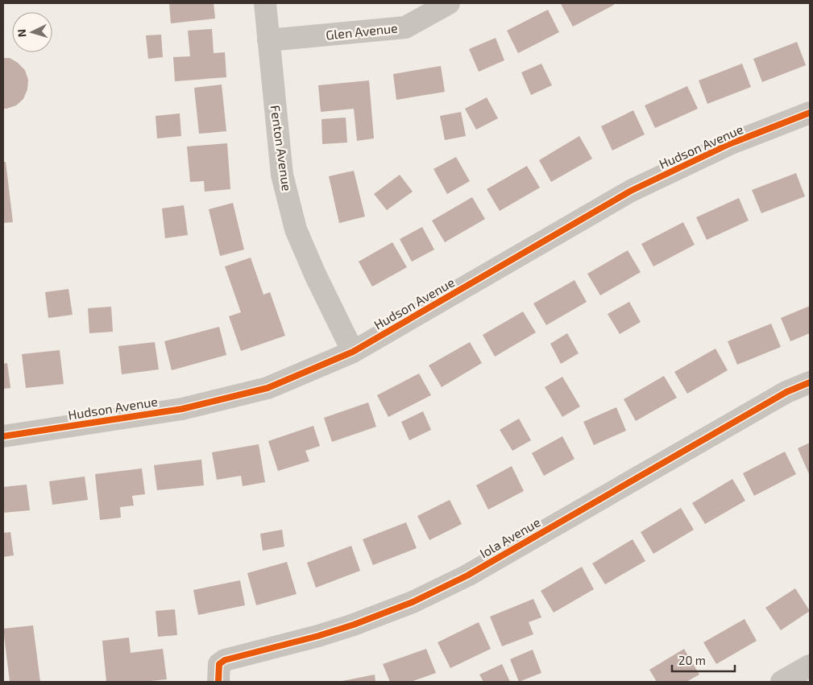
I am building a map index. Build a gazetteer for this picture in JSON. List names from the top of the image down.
{
  "streets": {
    "street": [
      "Glen Avenue",
      "Hudson Avenue",
      "Fenton Avenue",
      "Iola Avenue"
    ]
  },
  "crossings": [
    ["Glen Avenue", "Fenton Avenue"],
    ["Hudson Avenue", "Fenton Avenue"]
  ],
  "scale_bar": "20 m",
  "north": "left"
}
